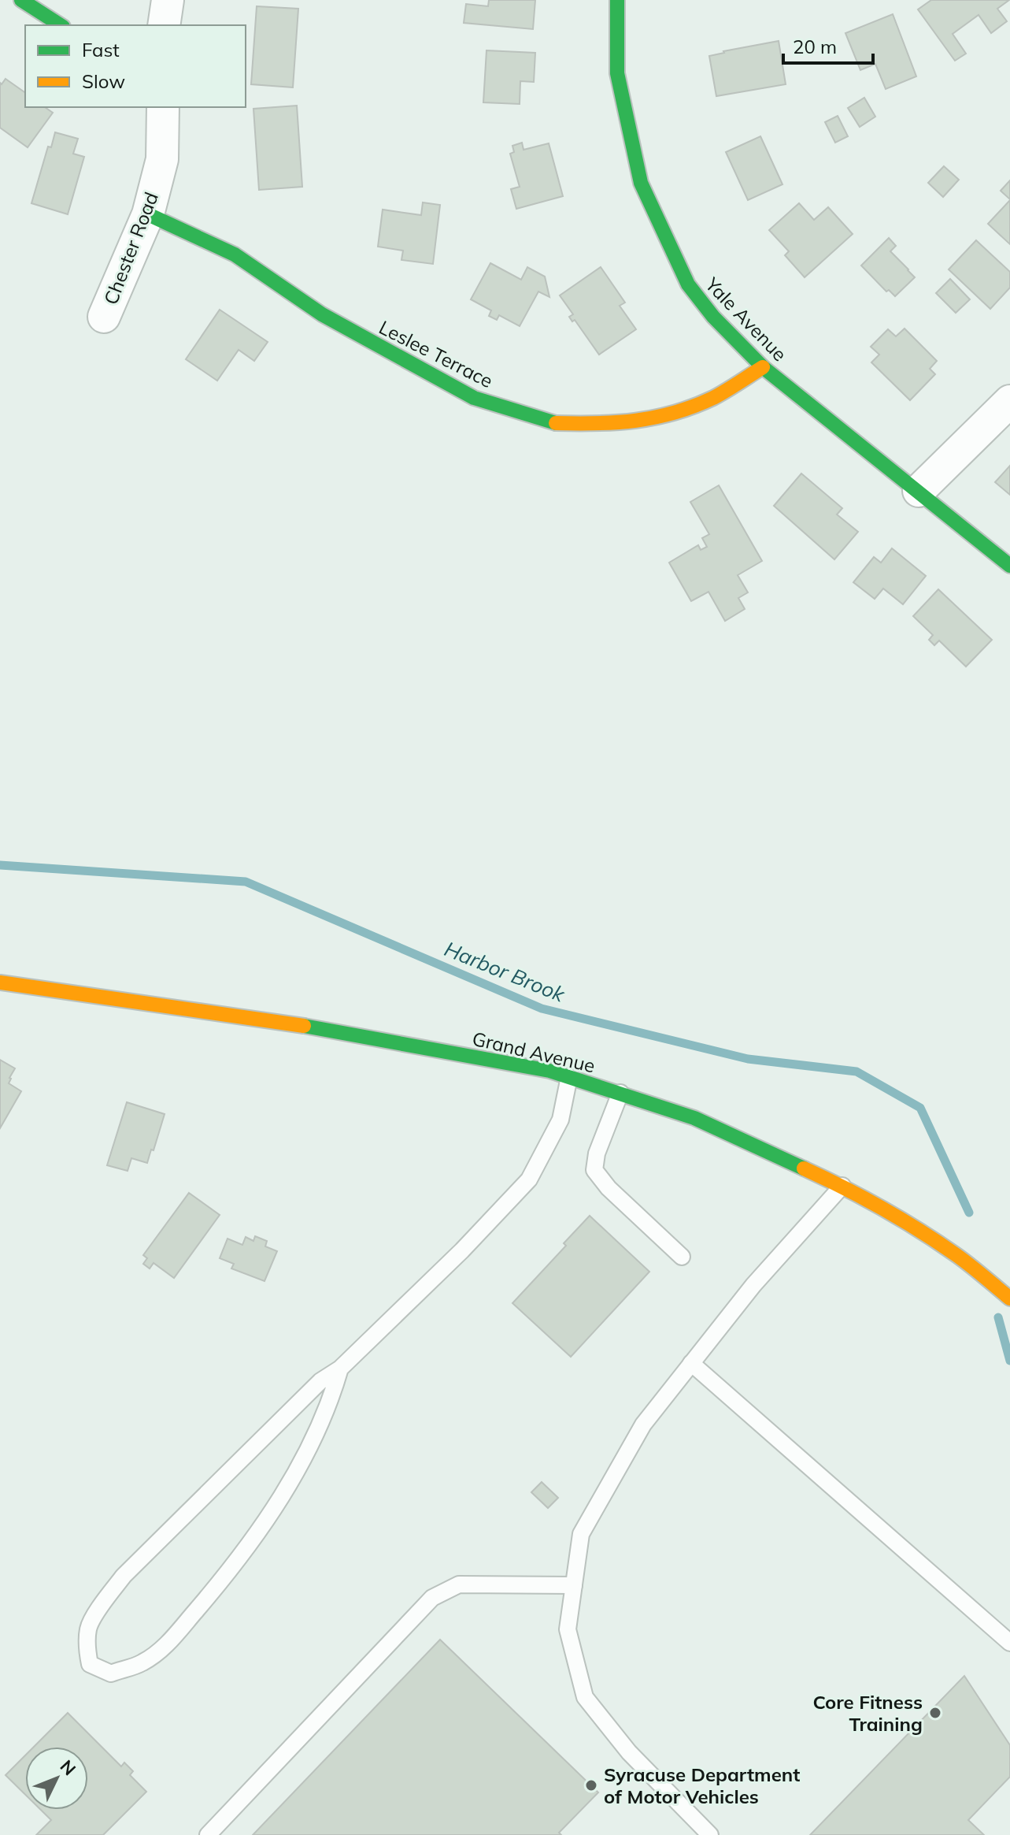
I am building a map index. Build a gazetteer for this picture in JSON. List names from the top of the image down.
{
  "streets": {
    "street": [
      "Chester Road",
      "Yale Avenue",
      "Leslee Terrace",
      "Grand Avenue"
    ]
  },
  "crossings": [
    ["Chester Road", "Leslee Terrace"],
    ["Yale Avenue", "Leslee Terrace"]
  ],
  "water": ["Harbor Brook"],
  "places": ["Core Fitness Training", "Syracuse Department of Motor Vehicles"],
  "legend": ["Fast", "Slow"],
  "scale_bar": "20 m",
  "north": "top right"
}
